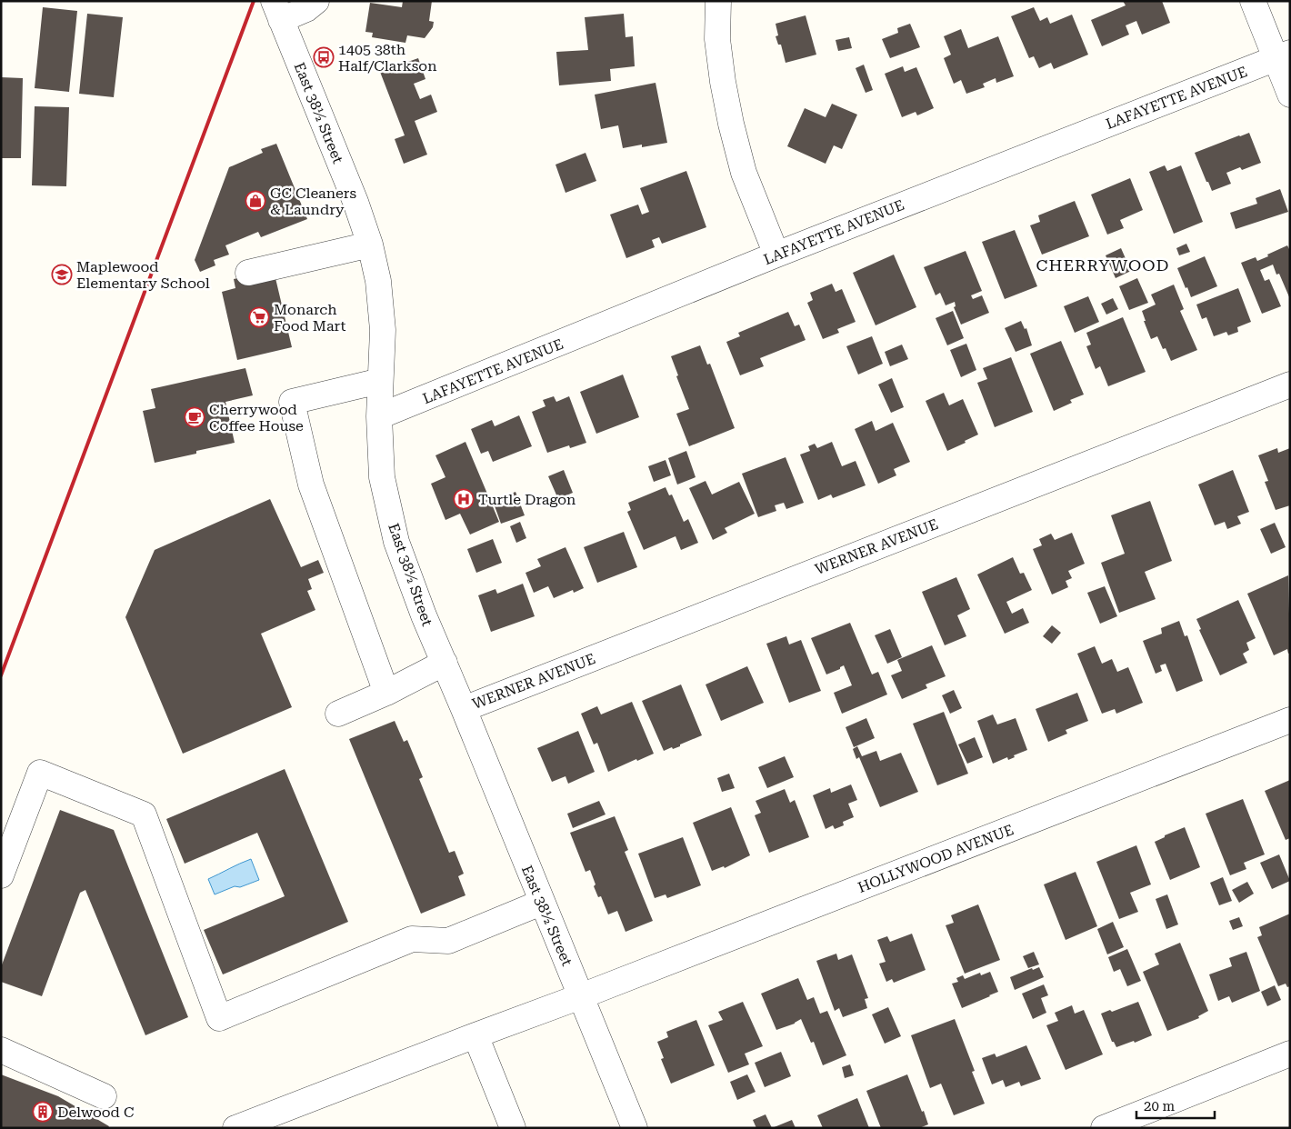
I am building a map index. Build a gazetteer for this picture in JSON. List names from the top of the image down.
{
  "streets": {
    "street": [
      "LAFAYETTE AVENUE",
      "East 38½ Street",
      "WERNER AVENUE",
      "HOLLYWOOD AVENUE"
    ]
  },
  "crossings": [
    ["LAFAYETTE AVENUE", "East 38½ Street"],
    ["East 38½ Street", "WERNER AVENUE"],
    ["East 38½ Street", "HOLLYWOOD AVENUE"]
  ],
  "districts": ["CHERRYWOOD"],
  "places": {
    "bus stop": ["1405 38th Half/Clarkson"],
    "shop": ["GC Cleaners & Laundry"],
    "school or university": ["Maplewood Elementary School"],
    "supermarket": ["Monarch Food Mart"],
    "cafe": ["Cherrywood Coffee House"],
    "hospital": ["Turtle Dragon"],
    "building": ["Delwood C"]
  },
  "scale_bar": "20 m"
}
